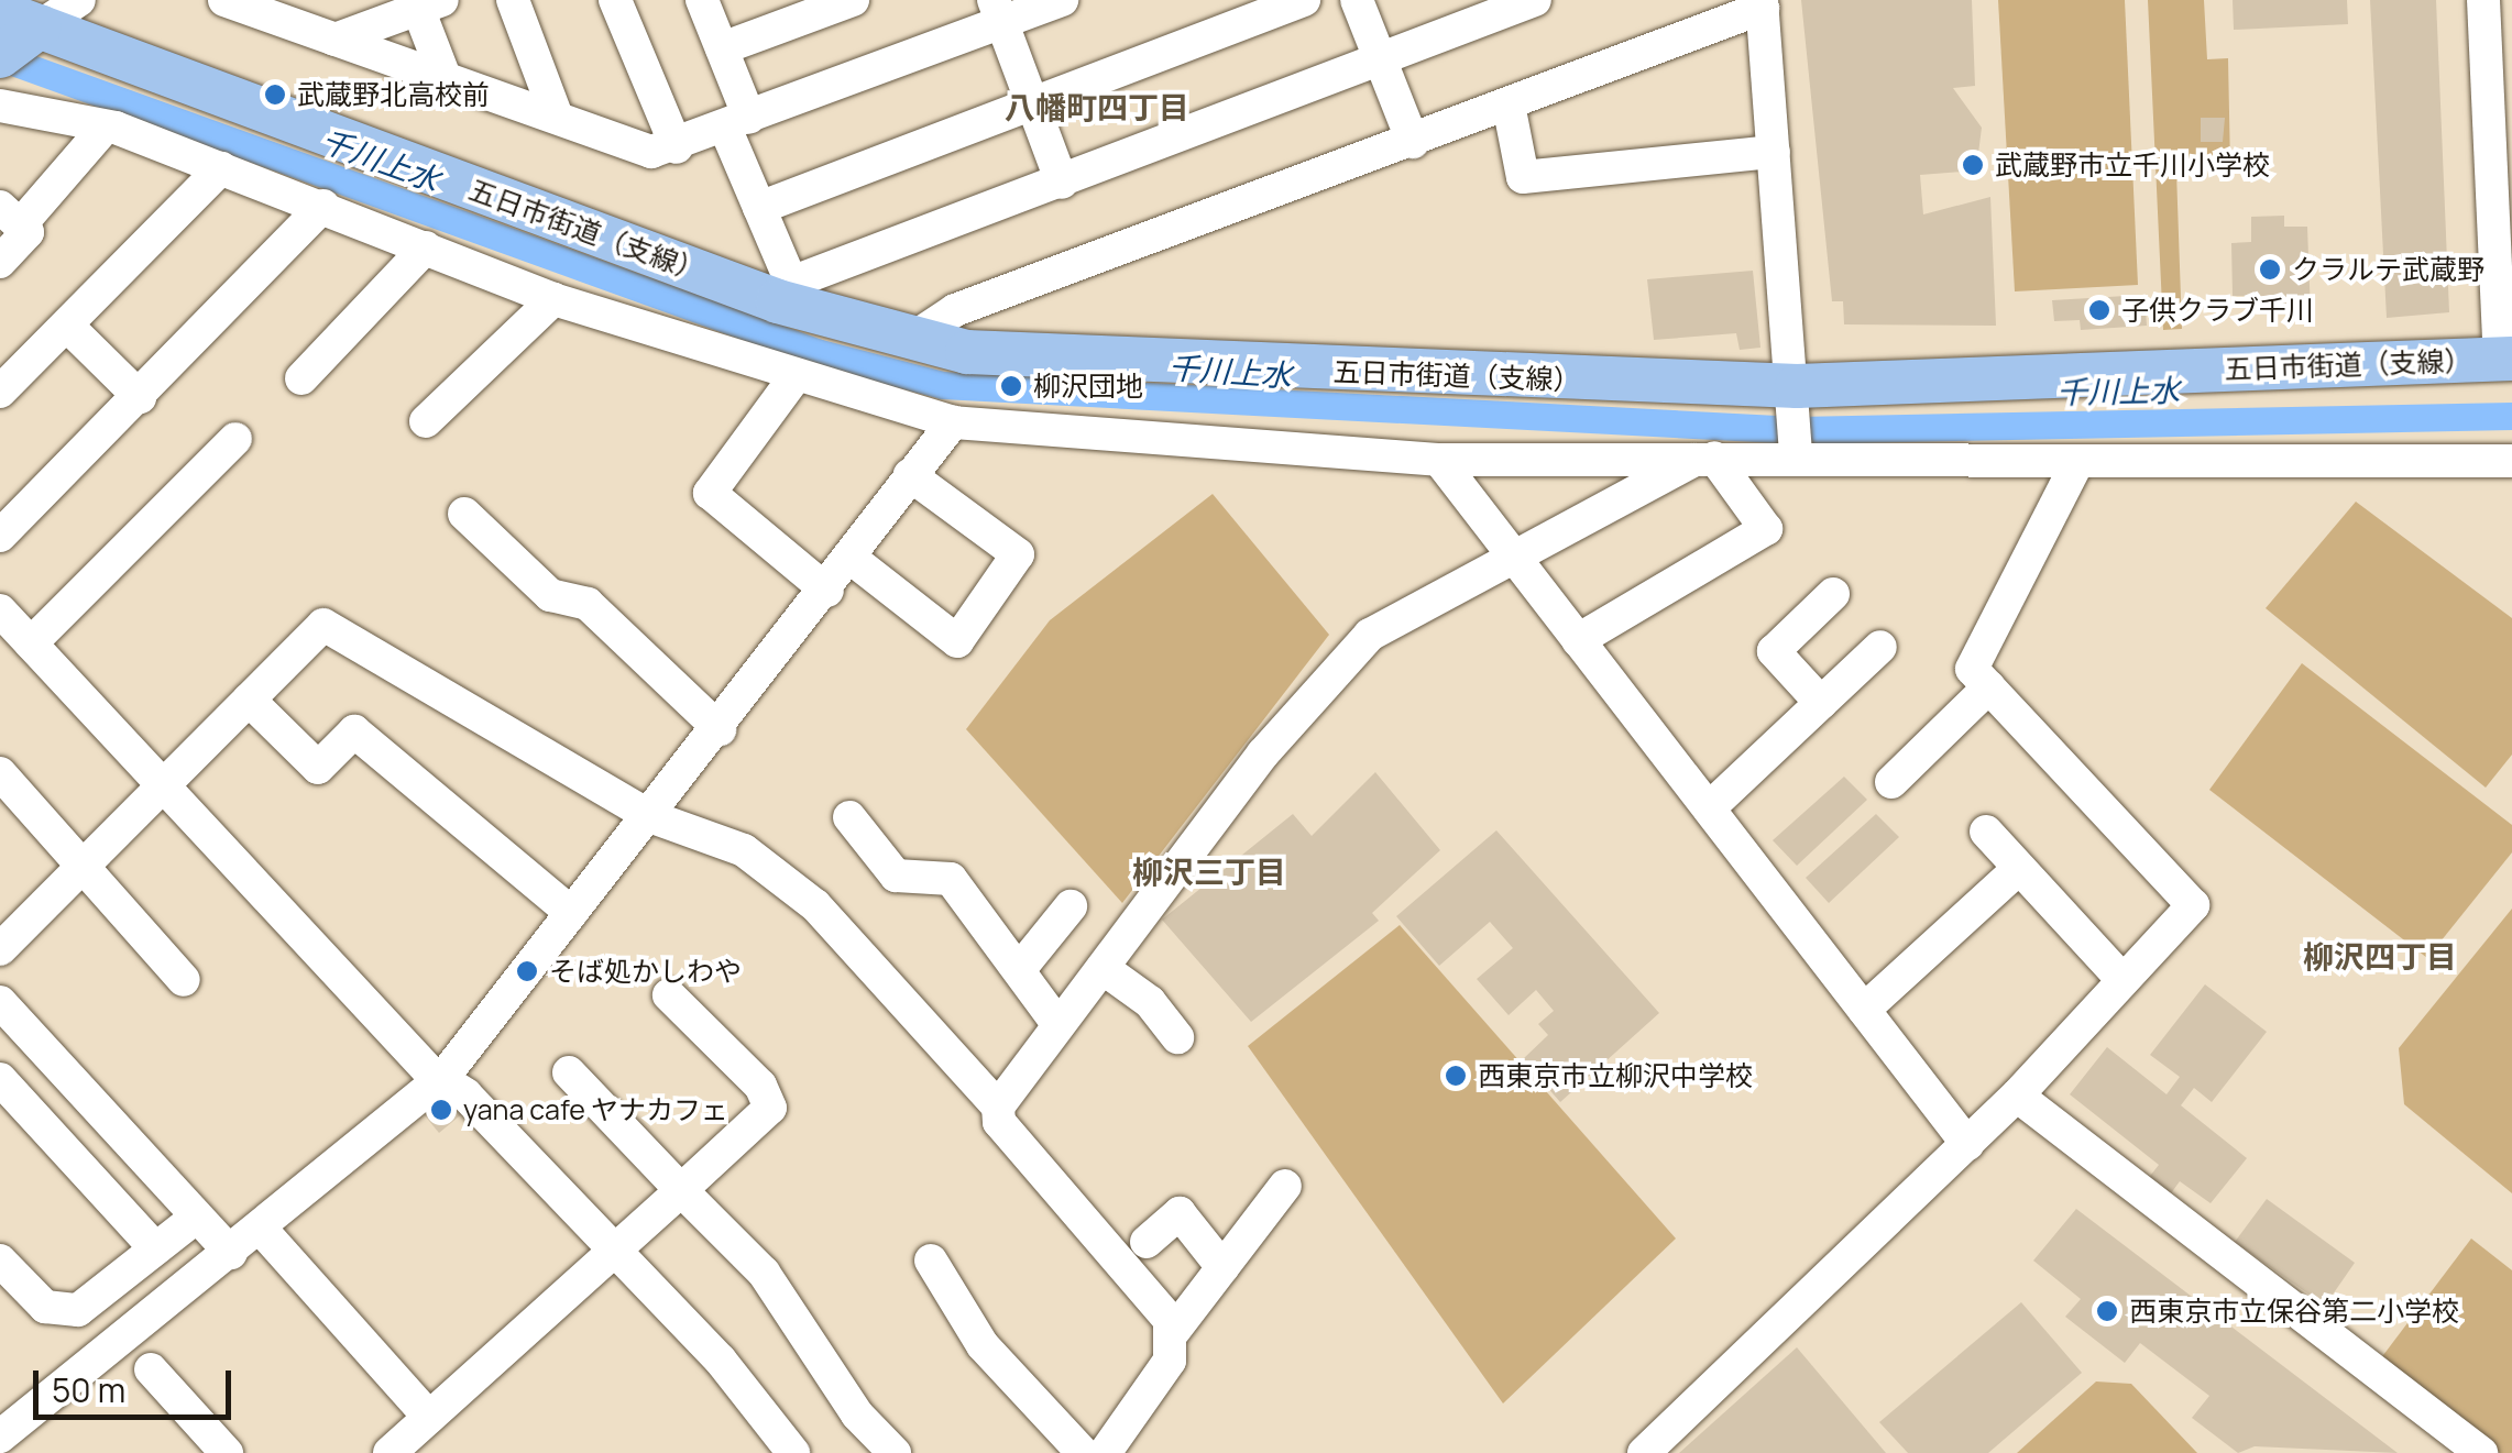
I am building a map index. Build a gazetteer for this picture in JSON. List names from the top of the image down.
{
  "streets": {
    "main road": ["五日市街道（支線）"]
  },
  "districts": ["八幡町四丁目", "柳沢三丁目", "柳沢四丁目"],
  "water": ["千川上水"],
  "places": [
    "武蔵野北高校前",
    "武蔵野市立千川小学校",
    "クラルテ武蔵野",
    "子供クラブ千川",
    "柳沢団地",
    "そば処かしわや",
    "西東京市立柳沢中学校",
    "yana cafe ヤナカフェ",
    "西東京市立保谷第二小学校"
  ],
  "scale_bar": "50 m"
}
